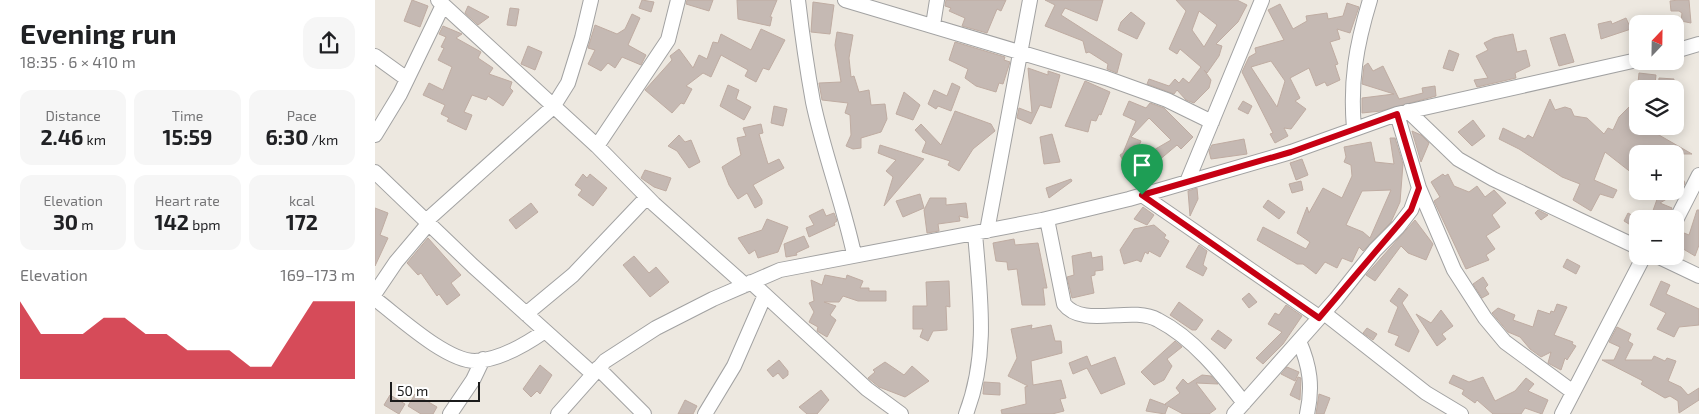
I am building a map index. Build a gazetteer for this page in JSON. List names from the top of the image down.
{
  "scale_bar": "50 m",
  "north": "top",
  "page": {
    "heading": ["Evening run", "18:35 · 6 × 410 m"],
    "map_buttons": ["+", "−"],
    "stats": [
      ["Distance", "2.46 km"],
      ["Time", "15:59"],
      ["Pace", "6:30 /km"],
      ["Elevation", "30 m"],
      ["Heart rate", "142 bpm"],
      ["kcal", "172"]
    ],
    "chart": ["Elevation", "169–173 m"],
    "scale": "50 m"
  }
}
